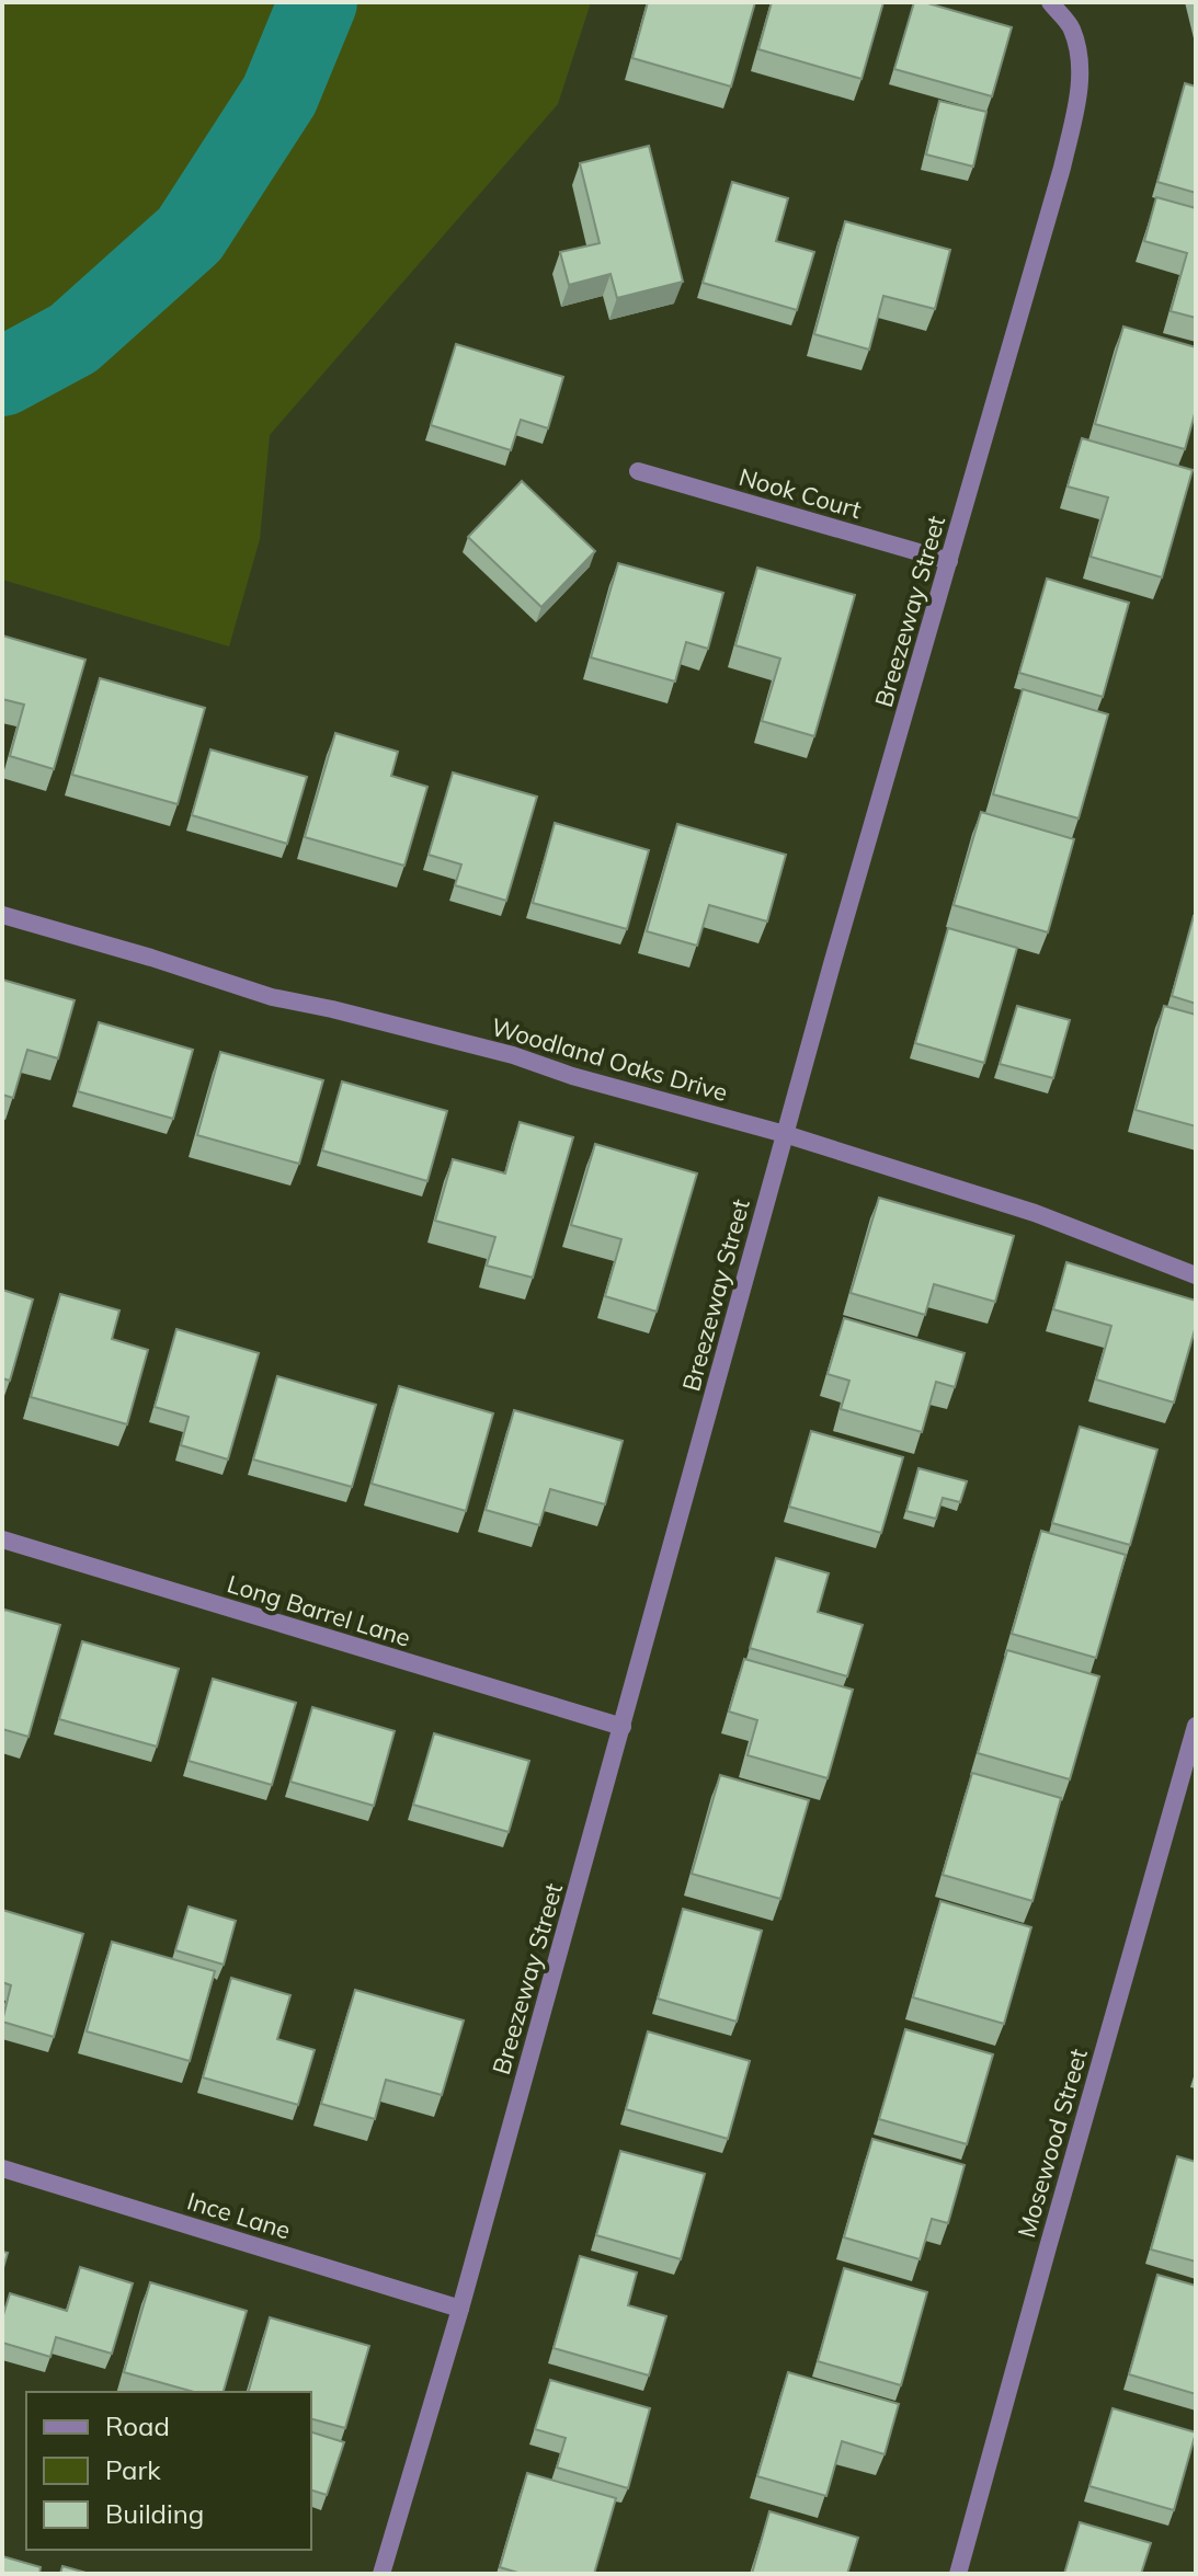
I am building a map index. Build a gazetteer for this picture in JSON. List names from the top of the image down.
{
  "streets": {
    "street": [
      "Nook Court",
      "Breezeway Street",
      "Woodland Oaks Drive",
      "Long Barrel Lane",
      "Mosewood Street",
      "Ince Lane"
    ]
  },
  "crossings": [
    ["Nook Court", "Breezeway Street"],
    ["Breezeway Street", "Woodland Oaks Drive"],
    ["Breezeway Street", "Long Barrel Lane"],
    ["Breezeway Street", "Ince Lane"]
  ],
  "legend": ["Road", "Park", "Building"]
}
